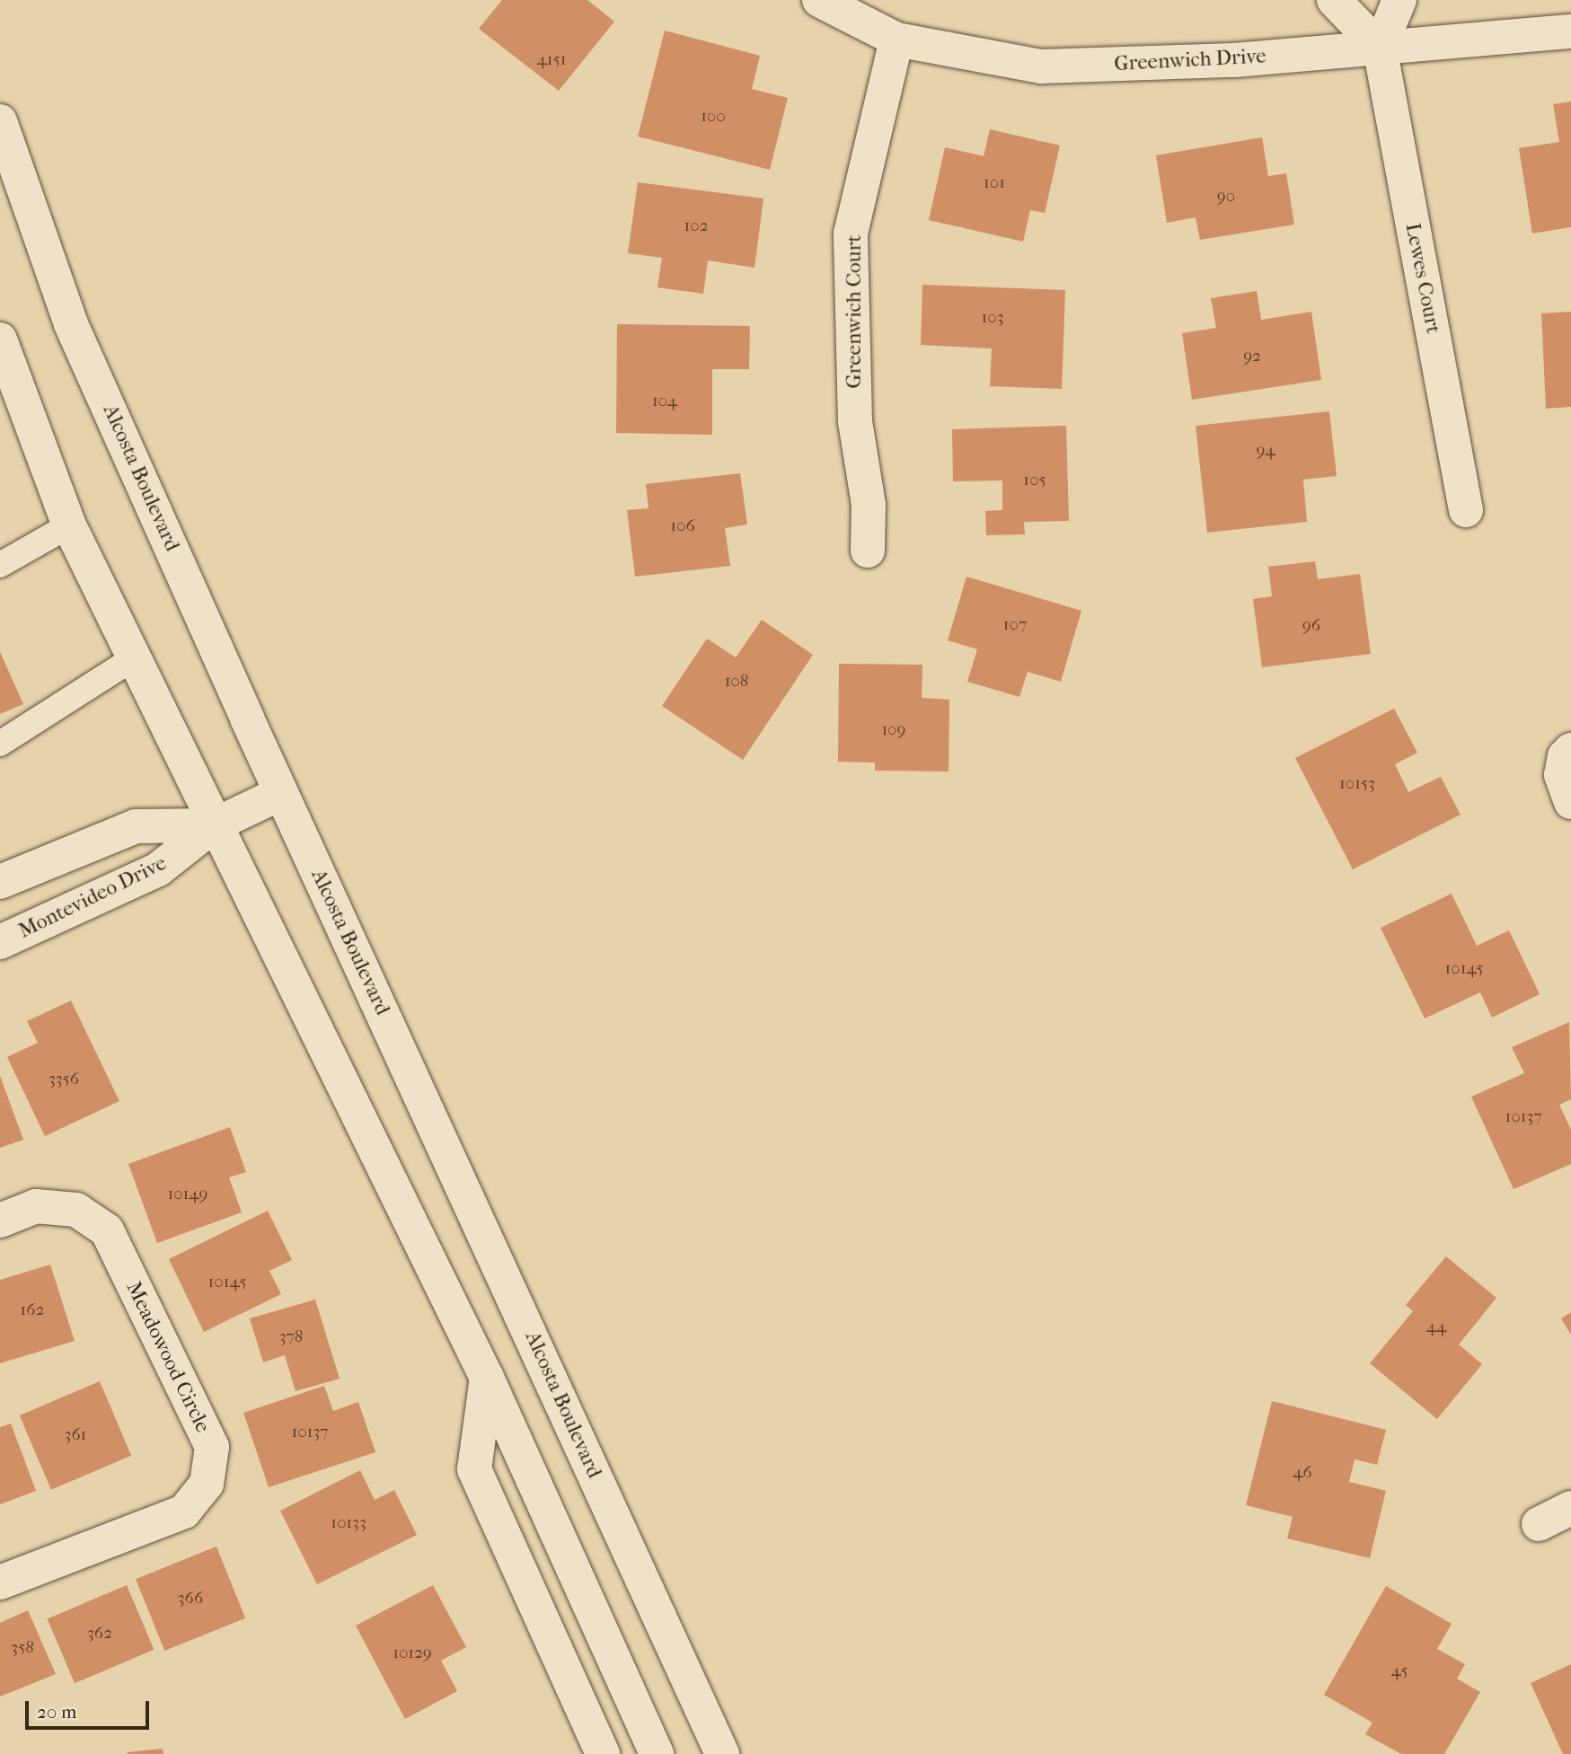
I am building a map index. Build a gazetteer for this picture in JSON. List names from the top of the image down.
{
  "streets": {
    "street": [
      "Greenwich Drive",
      "Lewes Court",
      "Greenwich Court",
      "Alcosta Boulevard",
      "Montevideo Drive",
      "Meadowood Circle"
    ]
  },
  "crossings": [
    ["Greenwich Drive", "Lewes Court"],
    ["Greenwich Drive", "Greenwich Court"]
  ],
  "house_numbers": [
    "4151",
    "100",
    "101",
    "90",
    "102",
    "103",
    "92",
    "104",
    "94",
    "105",
    "106",
    "107",
    "96",
    "108",
    "109",
    "10153",
    "10145",
    "3356",
    "10137",
    "10149",
    "10145",
    "162",
    "44",
    "378",
    "10137",
    "361",
    "46",
    "10133",
    "366",
    "362",
    "358",
    "10129",
    "45"
  ],
  "scale_bar": "20 m"
}
